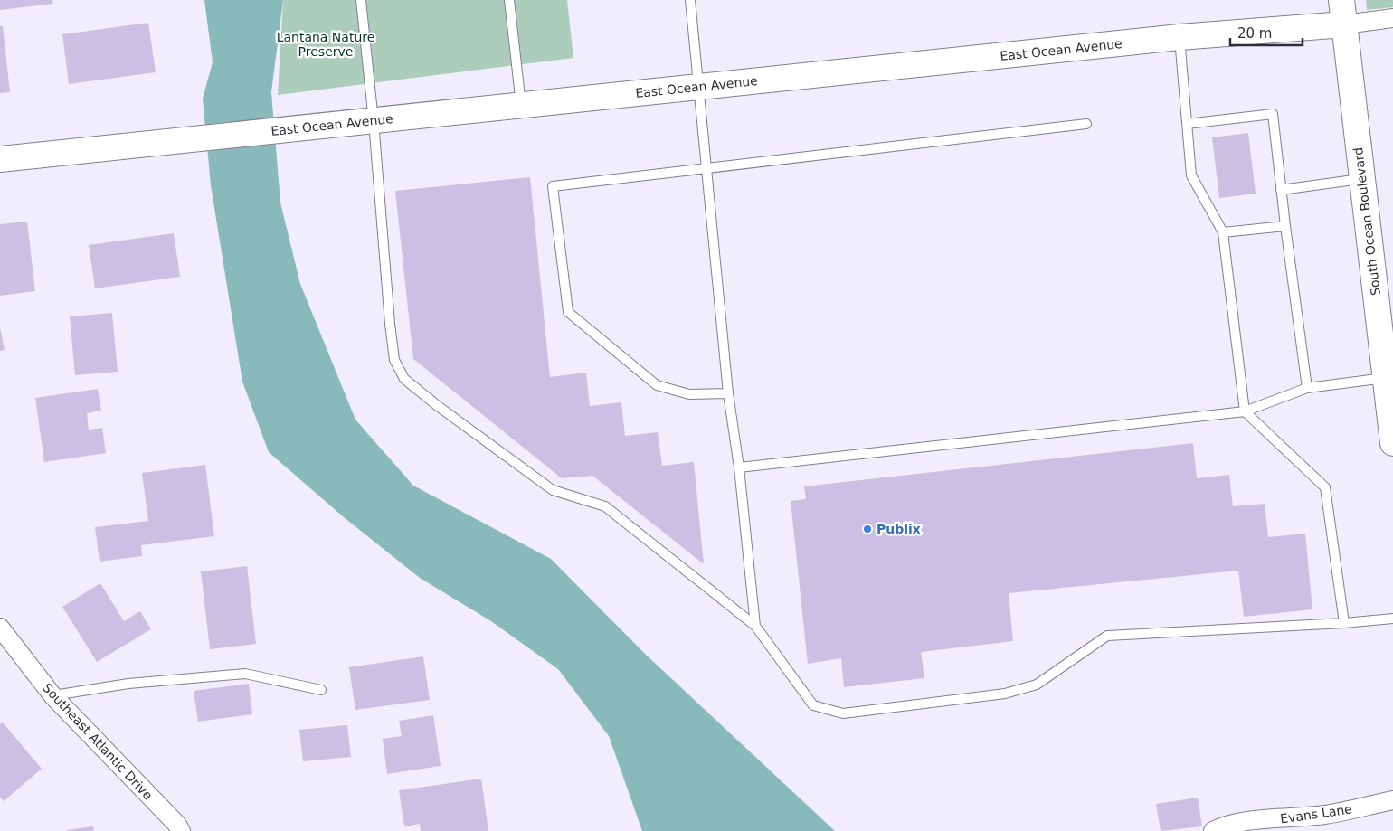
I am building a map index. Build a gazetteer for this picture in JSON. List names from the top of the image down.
{
  "streets": {
    "main road": ["East Ocean Avenue", "South Ocean Boulevard"],
    "street": ["Southeast Atlantic Drive", "Evans Lane"]
  },
  "crossings": [
    ["East Ocean Avenue", "South Ocean Boulevard"]
  ],
  "parks": ["Lantana Nature Preserve"],
  "places": ["Publix"],
  "scale_bar": "20 m"
}
